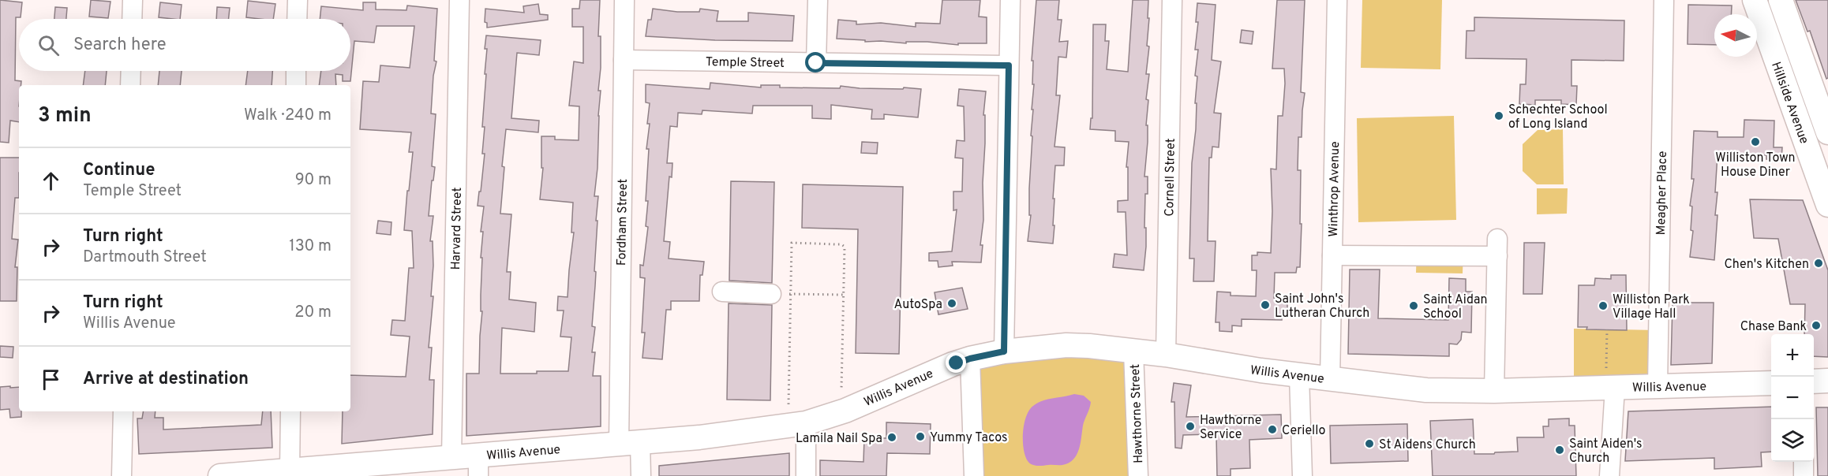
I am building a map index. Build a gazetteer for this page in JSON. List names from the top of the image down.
{
  "streets": {
    "main road": ["Hillside Avenue", "Willis Avenue"],
    "street": [
      "Temple Street",
      "Cornell Street",
      "Winthrop Avenue",
      "Meagher Place",
      "Fordham Street",
      "Harvard Street",
      "Hawthorne Street"
    ]
  },
  "crossings": [
    ["Temple Street", "Fordham Street"],
    ["Cornell Street", "Willis Avenue"],
    ["Winthrop Avenue", "Willis Avenue"],
    ["Meagher Place", "Willis Avenue"],
    ["Fordham Street", "Willis Avenue"],
    ["Harvard Street", "Willis Avenue"],
    ["Willis Avenue", "Hawthorne Street"]
  ],
  "places": [
    "Schechter School of Long Island",
    "Williston Town House Diner",
    "Chen's Kitchen",
    "AutoSpa",
    "Saint John's Lutheran Church",
    "Saint Aidan School",
    "Williston Park Village Hall",
    "Chase Bank",
    "Hawthorne Service",
    "Ceriello",
    "Yummy Tacos",
    "Lamila Nail Spa",
    "St Aidens Church",
    "Saint Aiden's Church"
  ],
  "north": "left",
  "page": {
    "search": "Search here",
    "heading": ["3 min", "Walk · 240 m"],
    "list": [
      ["Continue", "Temple Street", "90 m"],
      ["Turn right", "Dartmouth Street", "130 m"],
      ["Turn right", "Willis Avenue", "20 m"],
      "Arrive at destination"
    ],
    "map_buttons": ["+", "−"]
  }
}
